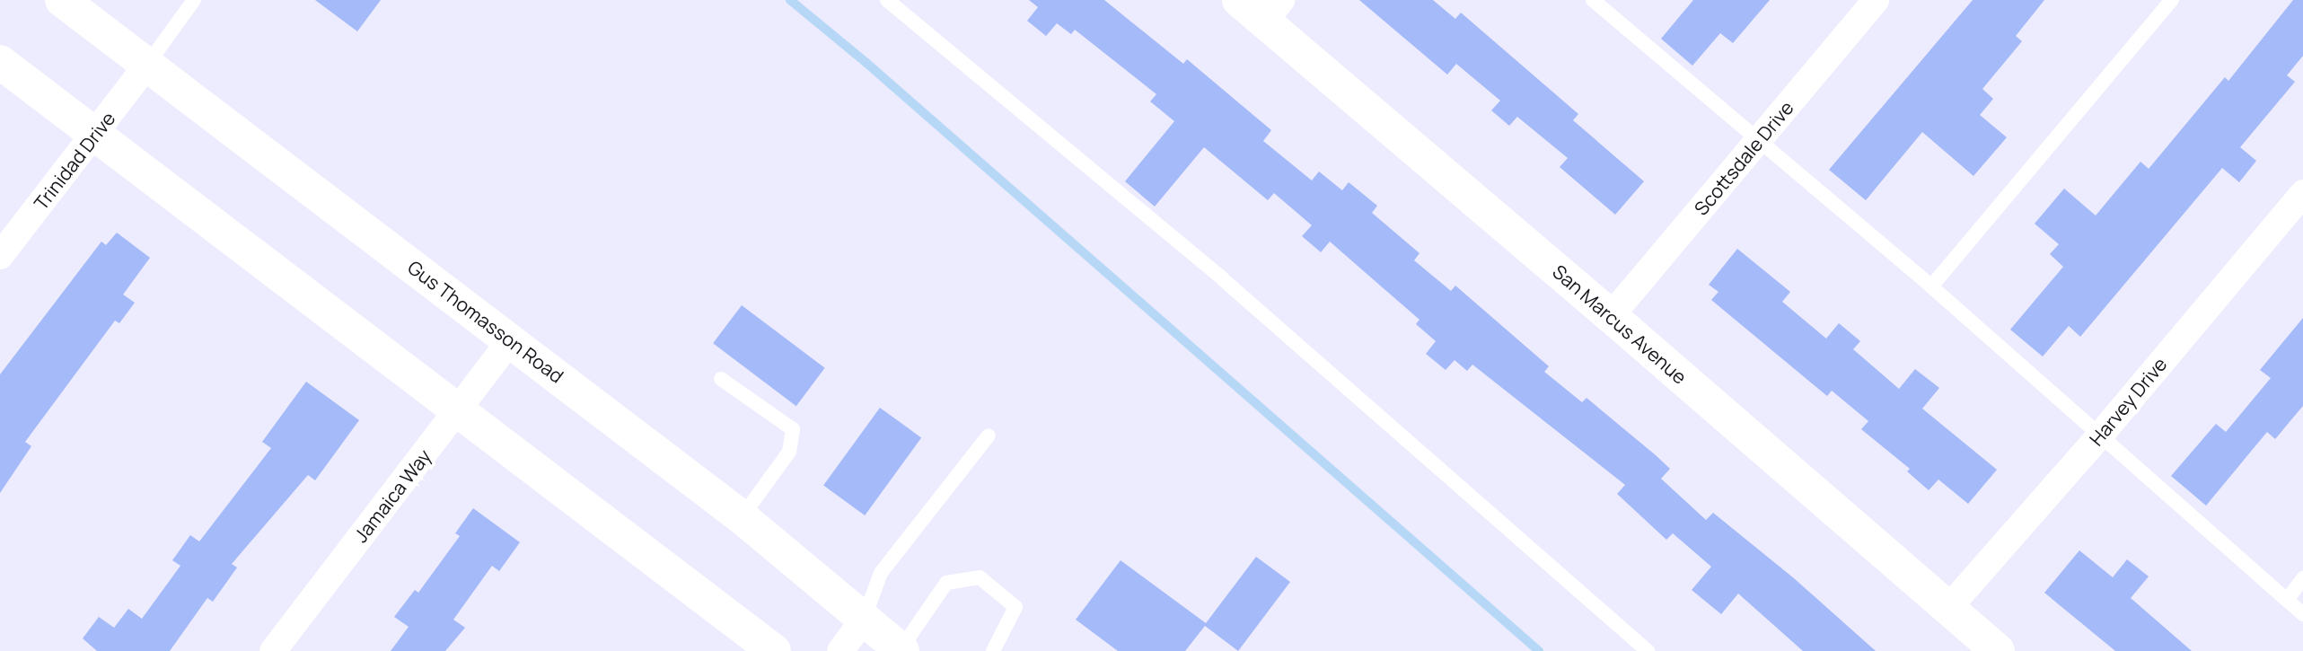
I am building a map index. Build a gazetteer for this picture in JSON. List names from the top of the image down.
{
  "streets": {
    "main road": ["Gus Thomasson Road", "San Marcus Avenue"],
    "street": [
      "Scottsdale Drive",
      "Trinidad Drive",
      "Harvey Drive",
      "Jamaica Way"
    ]
  },
  "crossings": [
    ["Scottsdale Drive", "San Marcus Avenue"],
    ["Trinidad Drive", "Gus Thomasson Road"],
    ["Gus Thomasson Road", "Jamaica Way"],
    ["San Marcus Avenue", "Harvey Drive"]
  ]
}
